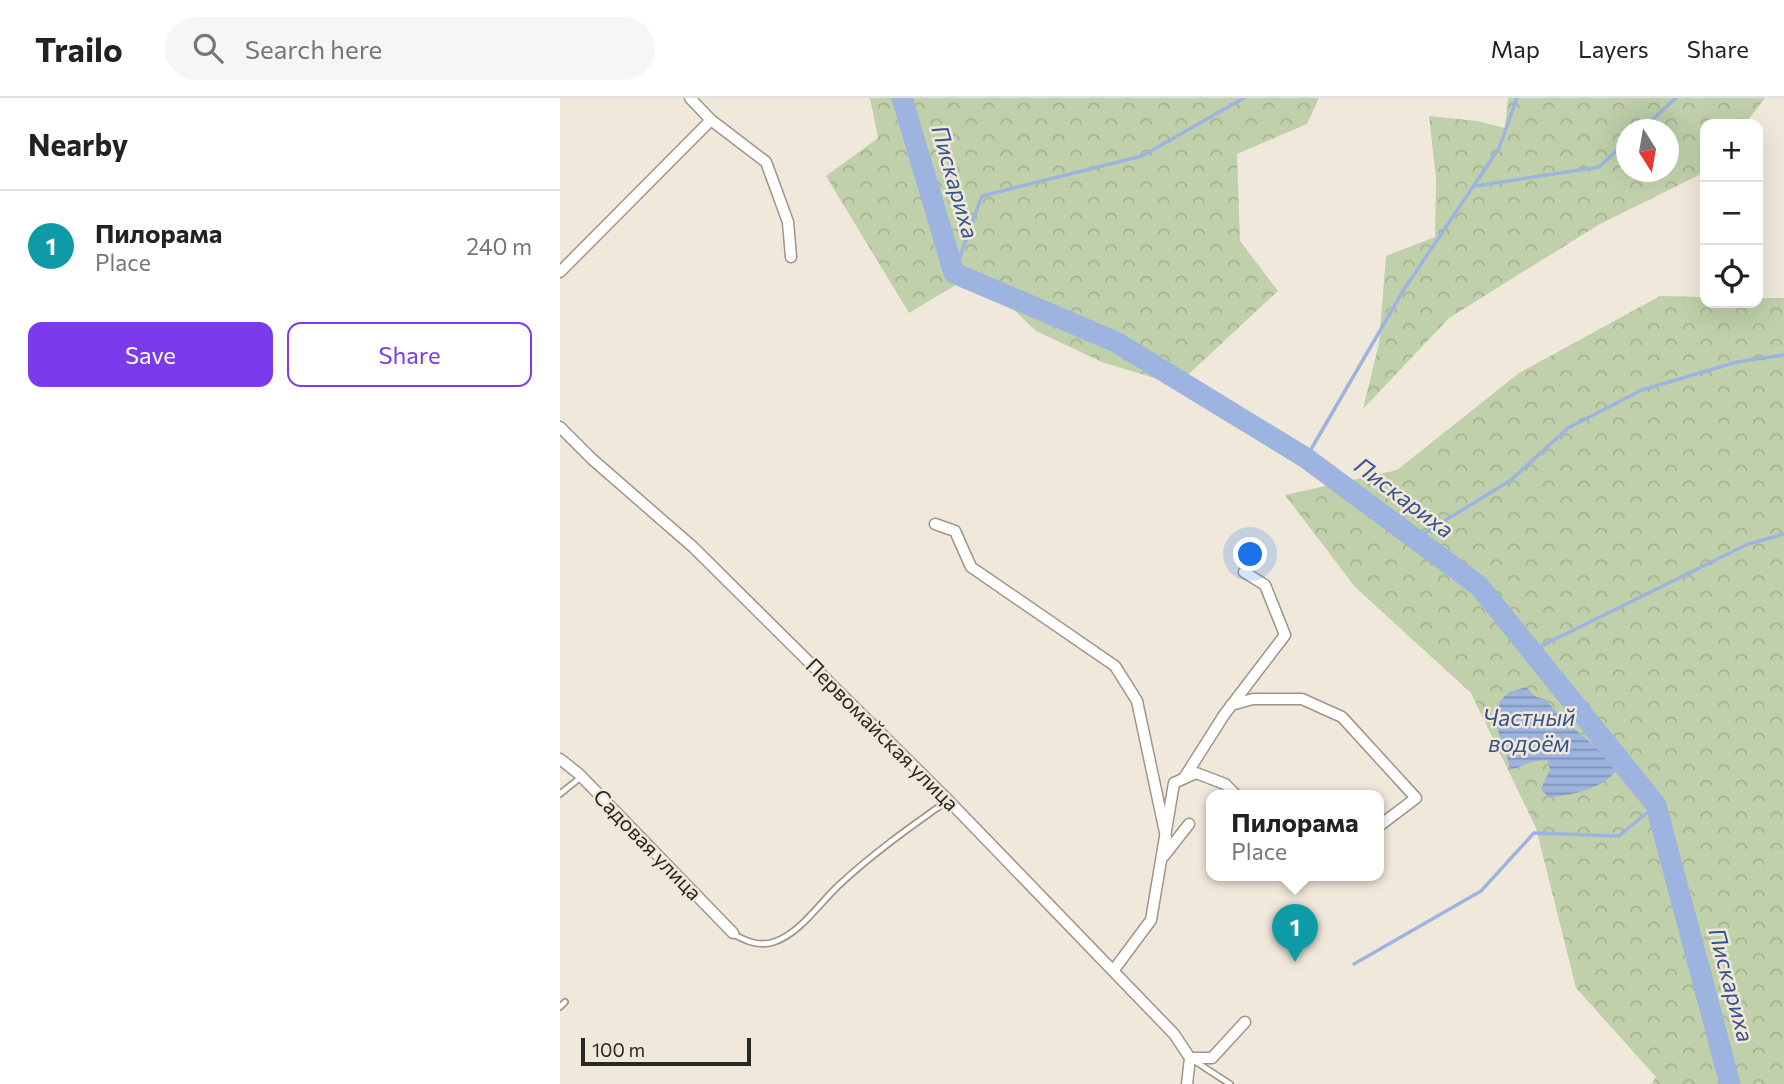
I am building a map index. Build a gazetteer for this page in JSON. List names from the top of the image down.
{
  "streets": {
    "street": ["Первомайская улица", "Садовая улица"]
  },
  "water": ["Пискариха", "Частный водоём"],
  "scale_bar": "100 m",
  "north": "bottom",
  "page": {
    "header": "Trailo",
    "search": "Search here",
    "nav": ["Map", "Layers", "Share"],
    "heading": "Nearby",
    "map_buttons": ["+", "−"],
    "list": [
      {
        "mark": "1",
        "name": "Пилорама",
        "note": "Place",
        "value": "240 m"
      }
    ],
    "buttons": ["Save", "Share"],
    "popup": ["Пилорама", "Place"],
    "pins": "1",
    "scale": "100 m"
  }
}
